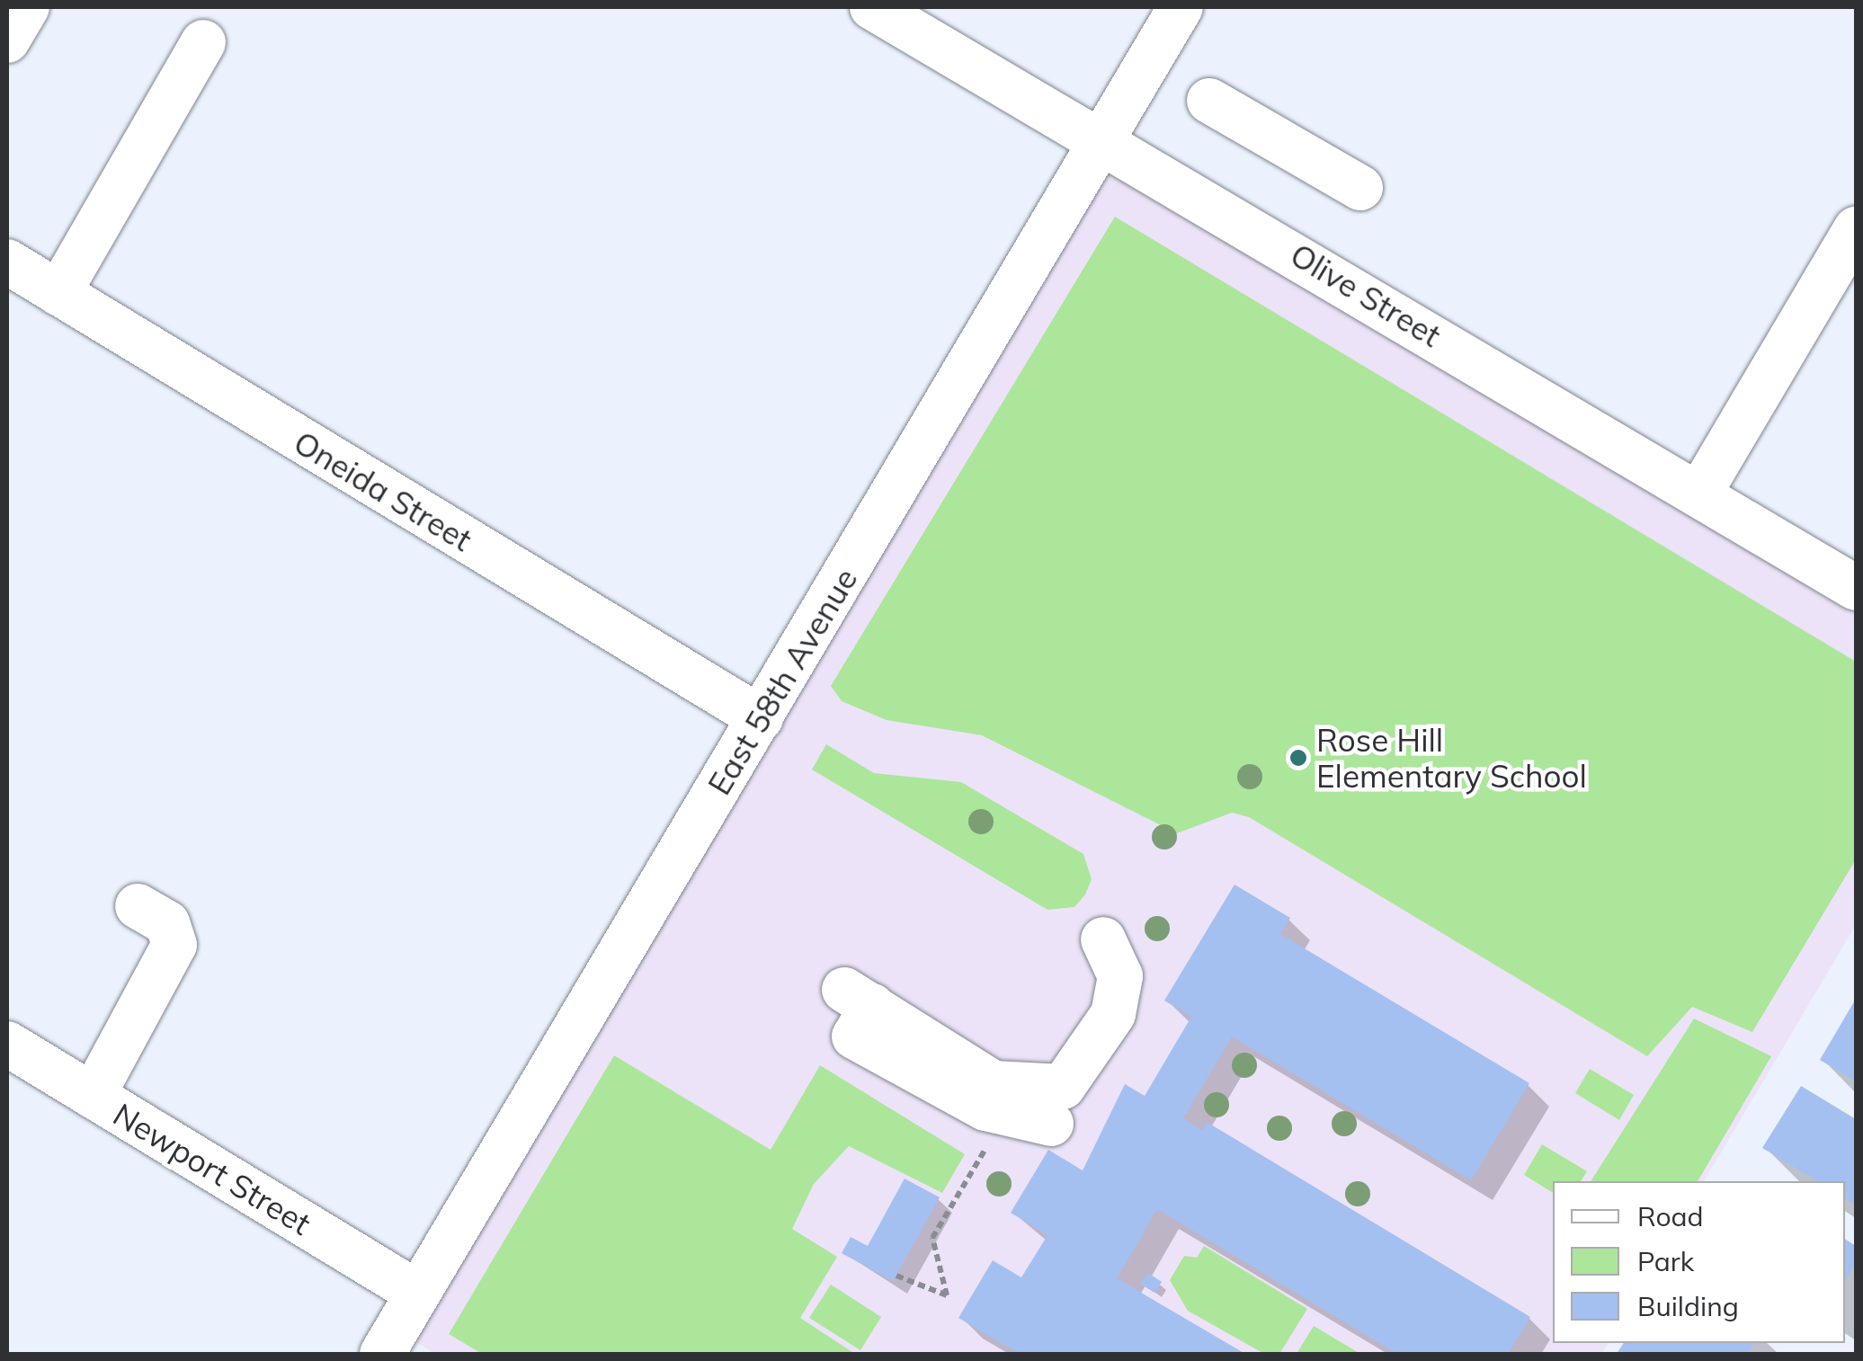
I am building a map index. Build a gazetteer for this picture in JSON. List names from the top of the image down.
{
  "streets": {
    "street": [
      "Olive Street",
      "Oneida Street",
      "East 58th Avenue",
      "Newport Street"
    ]
  },
  "crossings": [
    ["Olive Street", "East 58th Avenue"],
    ["Oneida Street", "East 58th Avenue"],
    ["East 58th Avenue", "Newport Street"]
  ],
  "places": ["Rose Hill Elementary School"],
  "legend": ["Road", "Park", "Building"]
}
